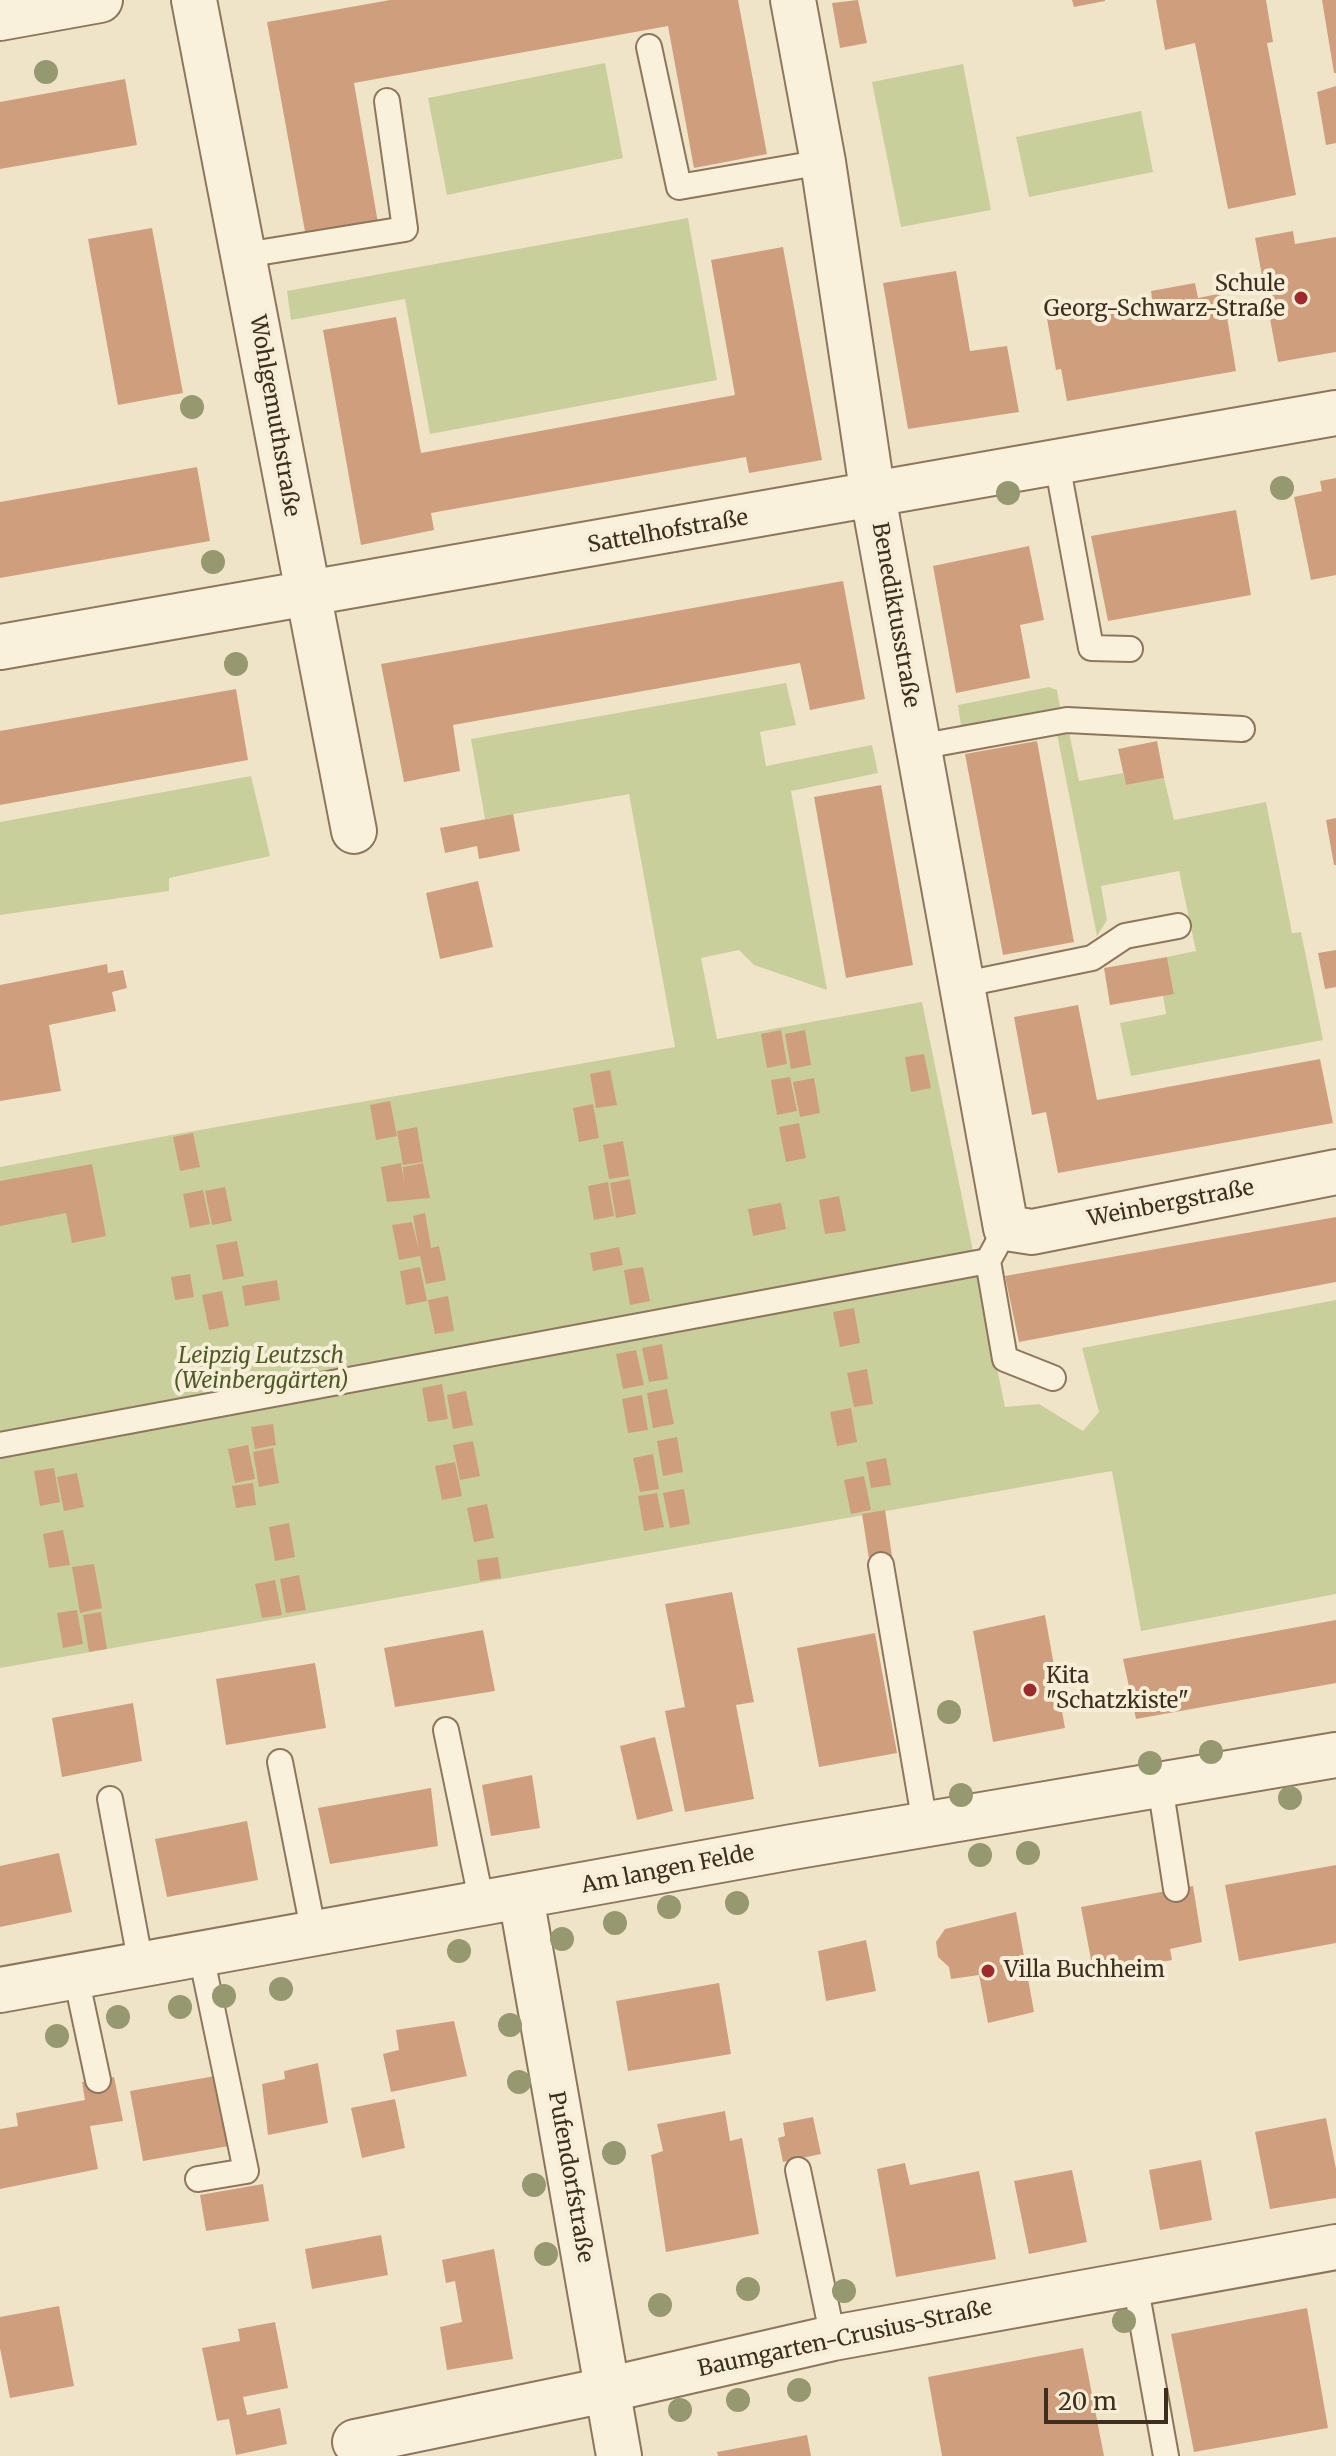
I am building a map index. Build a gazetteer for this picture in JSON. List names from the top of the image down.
{
  "streets": {
    "street": [
      "Wohlgemuthstraße",
      "Sattelhofstraße",
      "Benediktusstraße",
      "Weinbergstraße",
      "Am langen Felde",
      "Pufendorfstraße",
      "Baumgarten-Crusius-Straße"
    ]
  },
  "crossings": [
    ["Wohlgemuthstraße", "Sattelhofstraße"],
    ["Sattelhofstraße", "Benediktusstraße"],
    ["Benediktusstraße", "Weinbergstraße"],
    ["Am langen Felde", "Pufendorfstraße"],
    ["Pufendorfstraße", "Baumgarten-Crusius-Straße"]
  ],
  "parks": ["Leipzig Leutzsch (Weinberggärten)"],
  "places": ["Schule Georg-Schwarz-Straße", "Kita \"Schatzkiste\"", "Villa Buchheim"],
  "scale_bar": "20 m"
}
